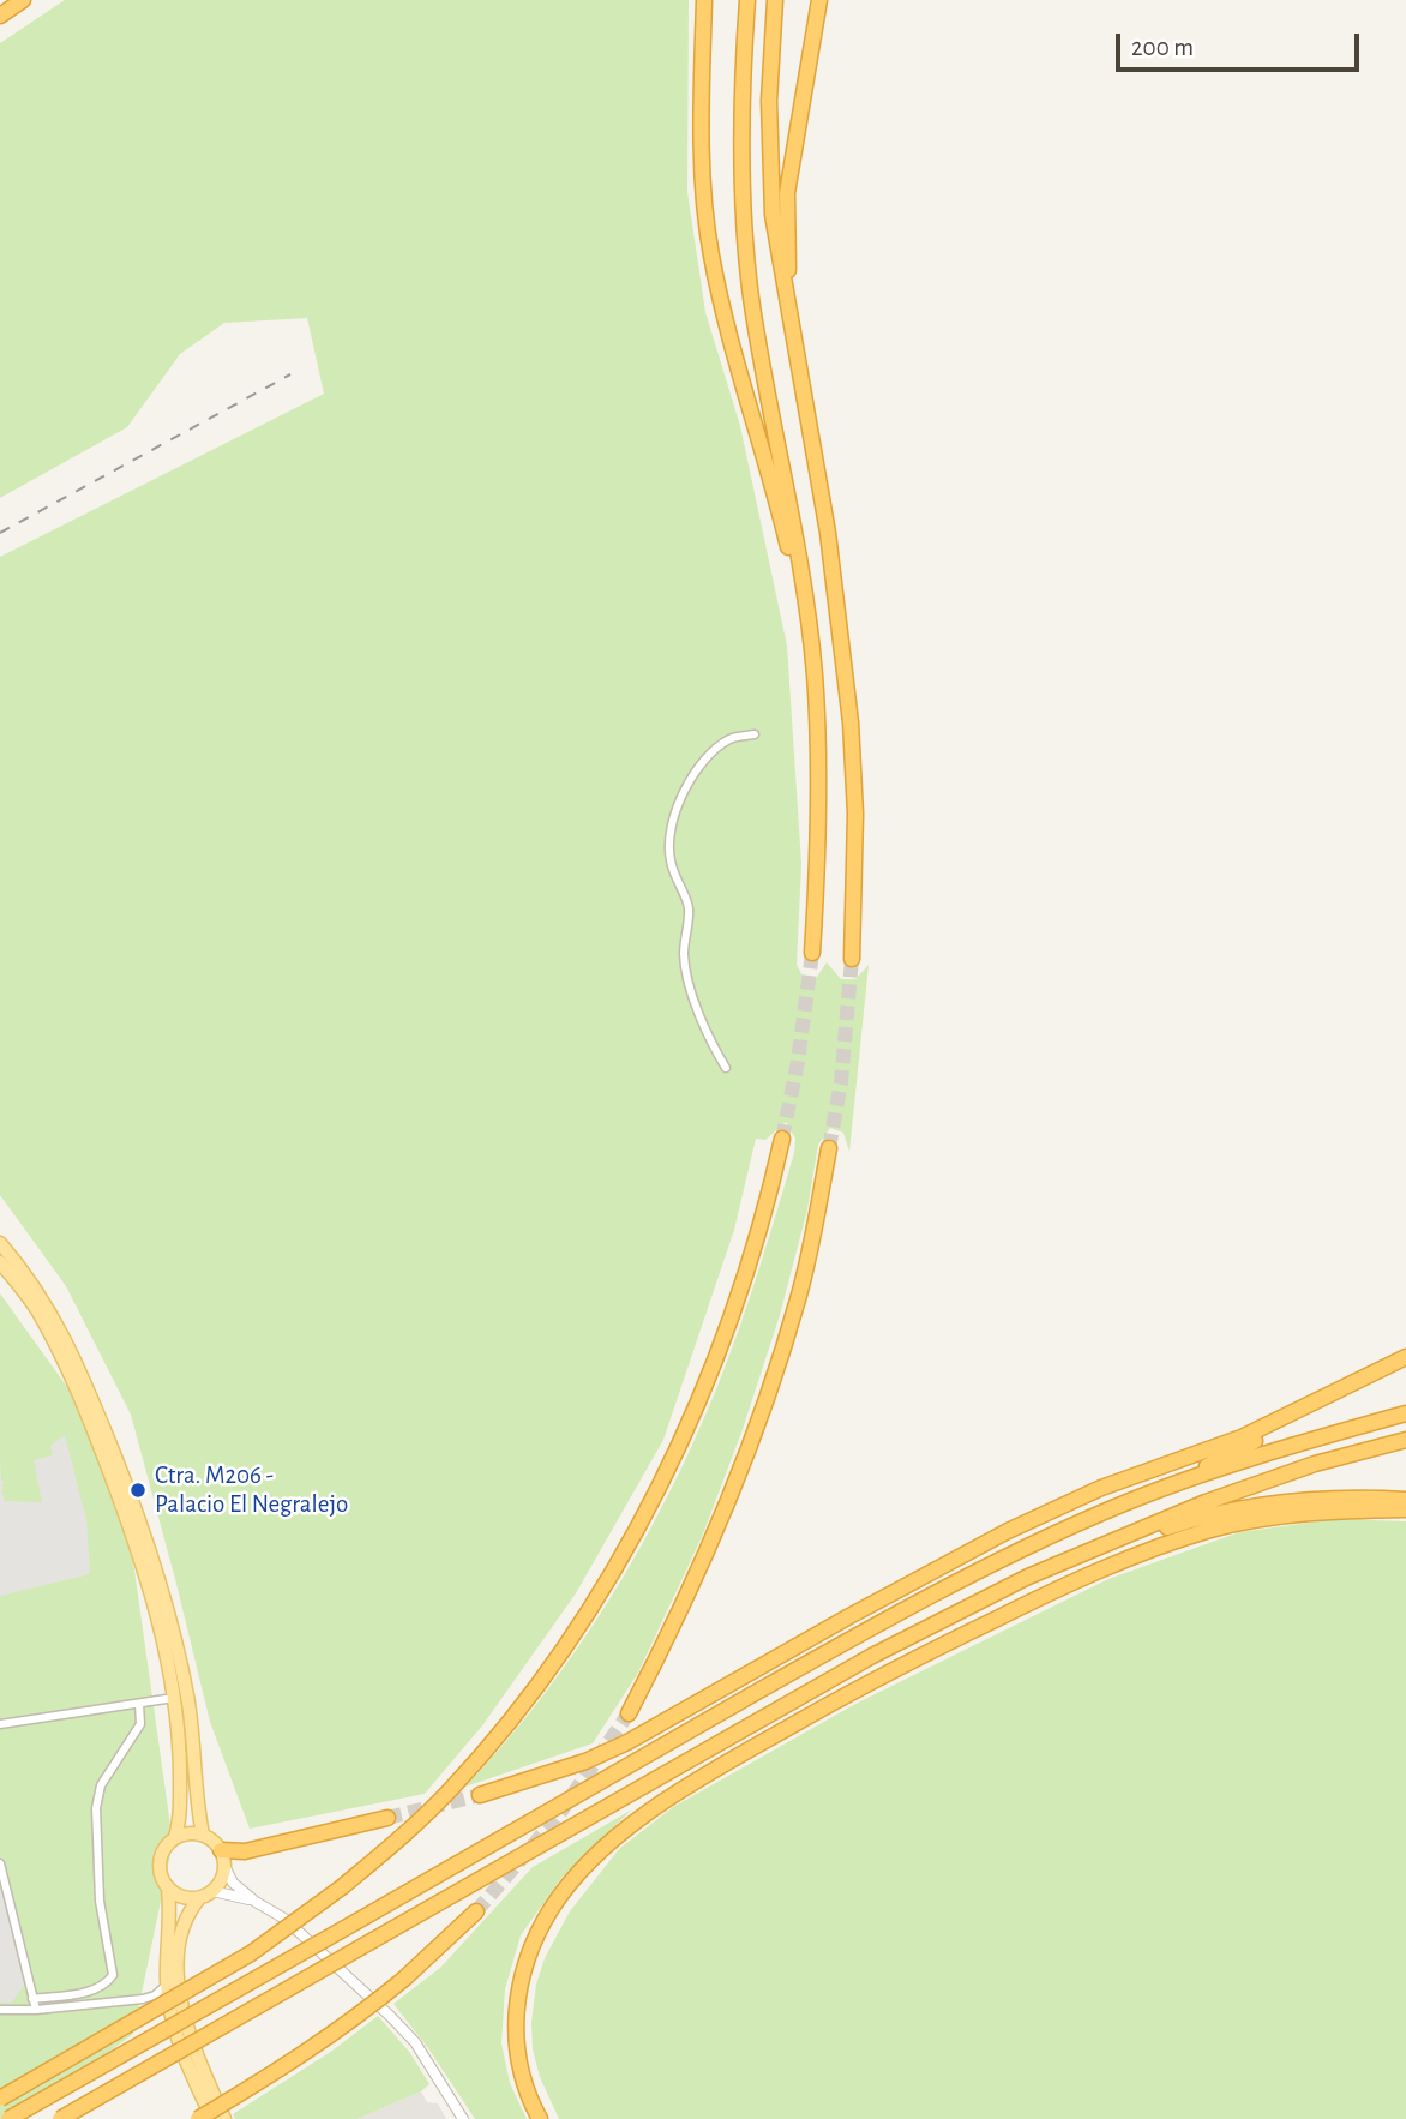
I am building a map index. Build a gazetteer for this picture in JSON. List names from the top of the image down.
{
  "places": ["Ctra. M206 - Palacio El Negralejo"],
  "scale_bar": "200 m"
}
